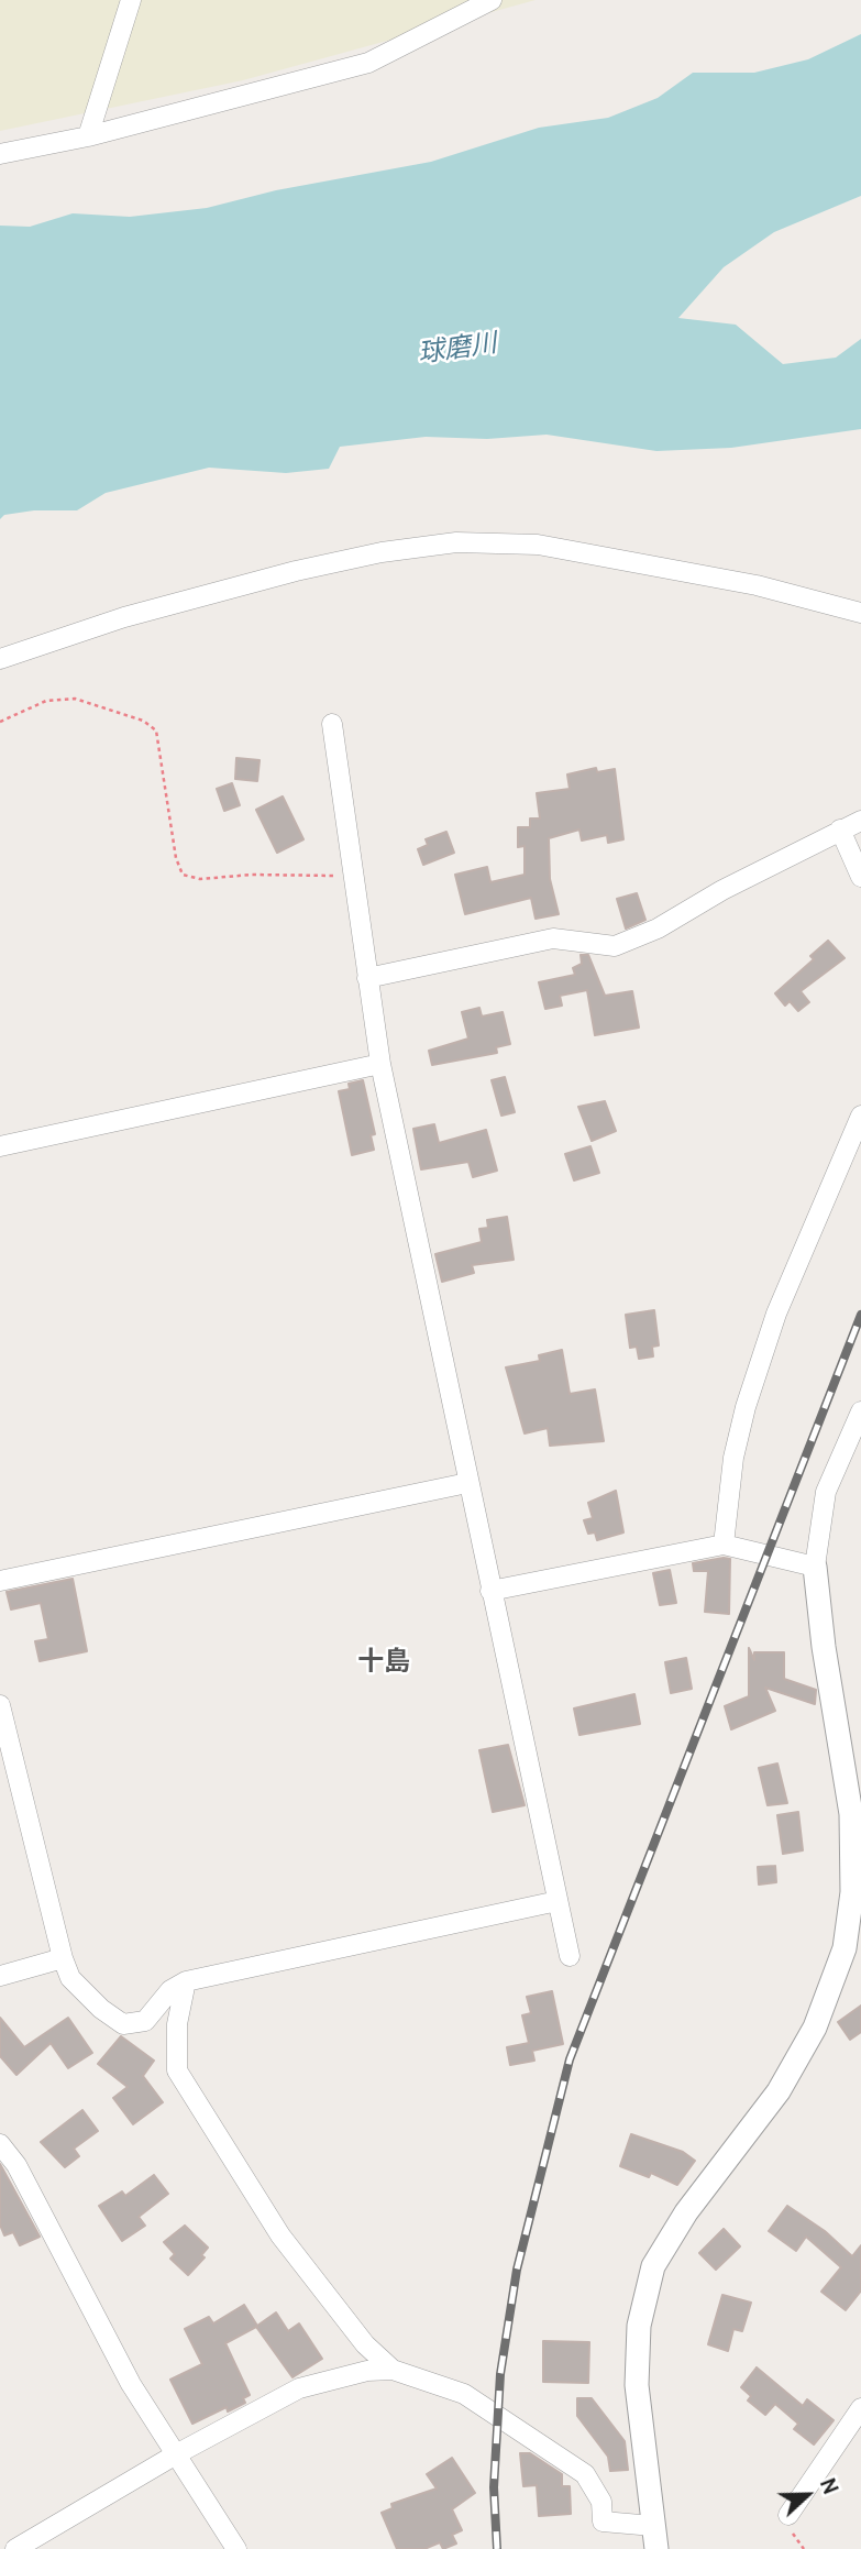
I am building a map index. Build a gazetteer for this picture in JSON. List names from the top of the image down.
{
  "districts": ["十島"],
  "water": ["球磨川"],
  "north": "right"
}
